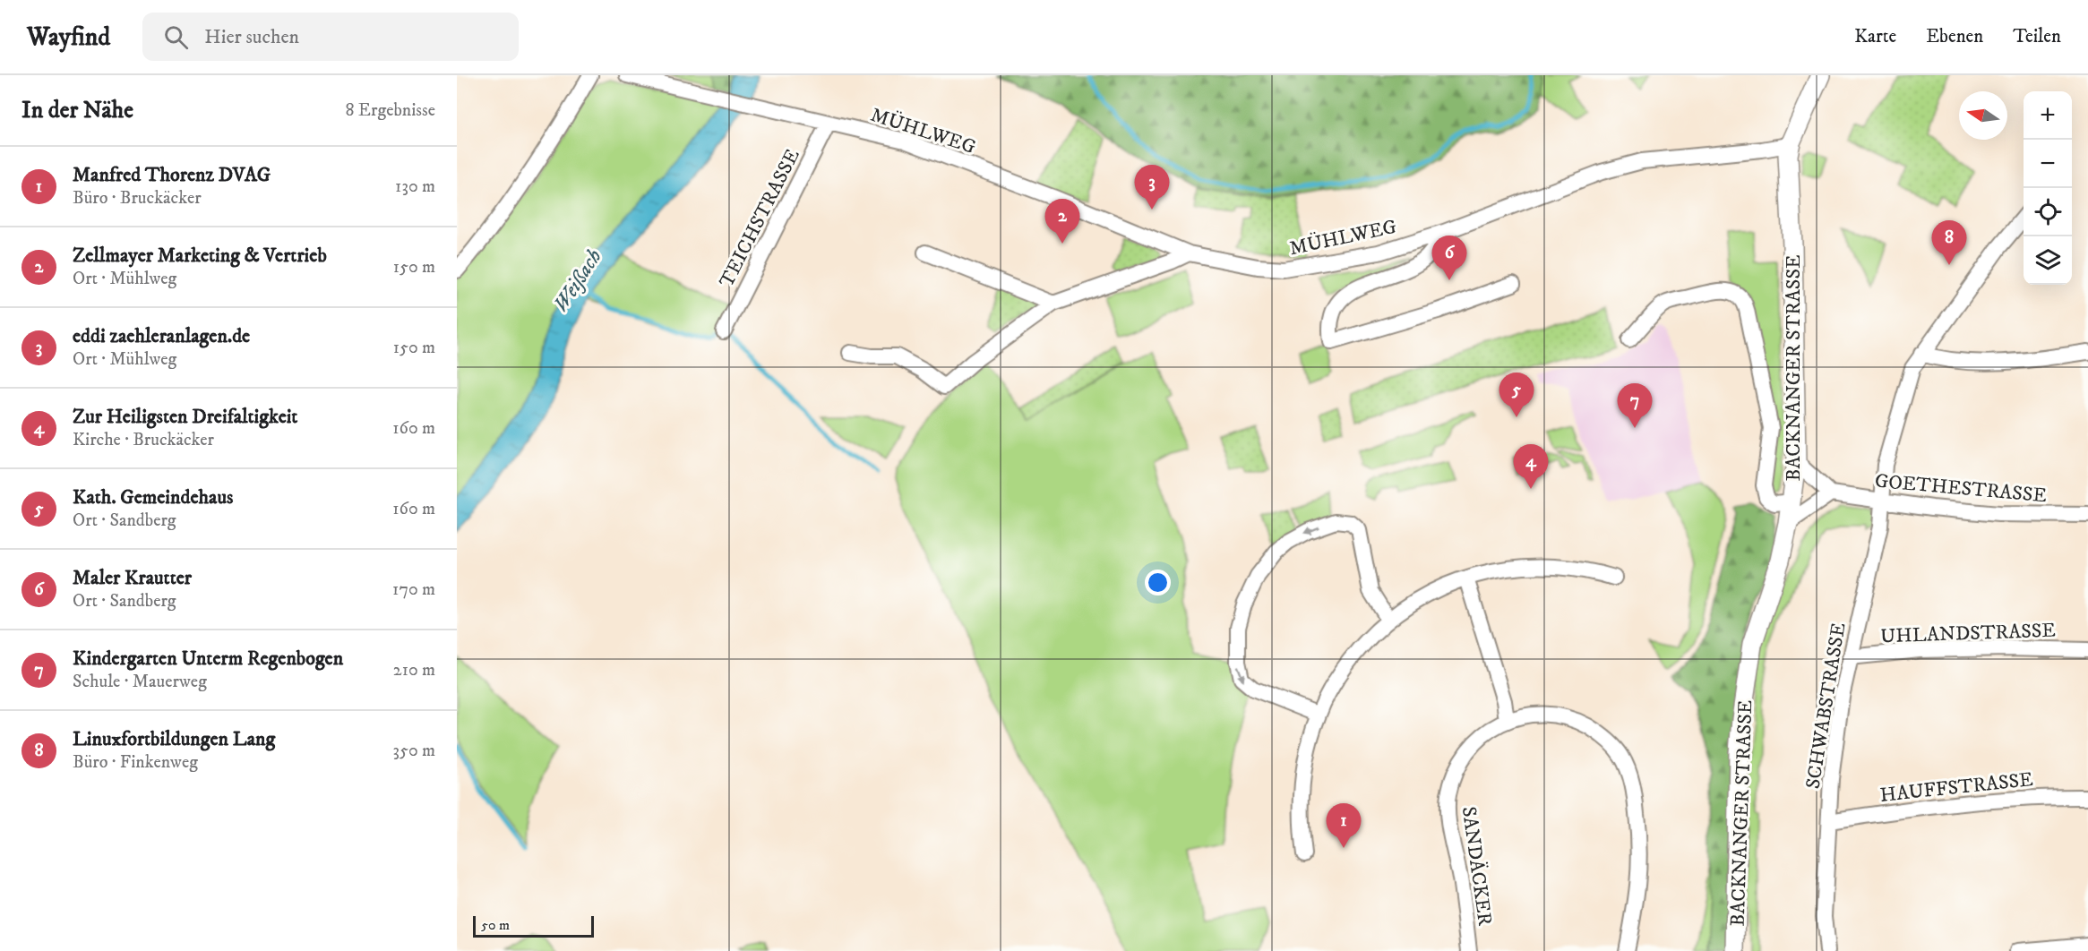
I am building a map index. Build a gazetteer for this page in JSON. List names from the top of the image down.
{
  "streets": {
    "street": [
      "MÜHLWEG",
      "TEICHSTRASSE",
      "BACKNANGER STRASSE",
      "GOETHESTRASSE",
      "UHLANDSTRASSE",
      "SCHWABSTRASSE",
      "HAUFFSTRASSE",
      "SANDÄCKER"
    ]
  },
  "crossings": [
    ["MÜHLWEG", "TEICHSTRASSE"],
    ["MÜHLWEG", "BACKNANGER STRASSE"],
    ["GOETHESTRASSE", "SCHWABSTRASSE"],
    ["UHLANDSTRASSE", "SCHWABSTRASSE"],
    ["SCHWABSTRASSE", "HAUFFSTRASSE"]
  ],
  "water": ["Weißach"],
  "scale_bar": "50 m",
  "north": "left",
  "page": {
    "header": "Wayfind",
    "search": "Hier suchen",
    "nav": ["Karte", "Ebenen", "Teilen"],
    "heading": ["In der Nähe", "8 Ergebnisse"],
    "map_buttons": ["+", "−"],
    "list": [
      {
        "mark": "1",
        "name": "Manfred Thorenz DVAG",
        "note": "Büro · Bruckäcker",
        "value": "130 m"
      },
      {
        "mark": "2",
        "name": "Zellmayer Marketing & Vertrieb",
        "note": "Ort · Mühlweg",
        "value": "150 m"
      },
      {
        "mark": "3",
        "name": "eddi zaehleranlagen.de",
        "note": "Ort · Mühlweg",
        "value": "150 m"
      },
      {
        "mark": "4",
        "name": "Zur Heiligsten Dreifaltigkeit",
        "note": "Kirche · Bruckäcker",
        "value": "160 m"
      },
      {
        "mark": "5",
        "name": "Kath. Gemeindehaus",
        "note": "Ort · Sandberg",
        "value": "160 m"
      },
      {
        "mark": "6",
        "name": "Maler Krautter",
        "note": "Ort · Sandberg",
        "value": "170 m"
      },
      {
        "mark": "7",
        "name": "Kindergarten Unterm Regenbogen",
        "note": "Schule · Mauerweg",
        "value": "210 m"
      },
      {
        "mark": "8",
        "name": "Linuxfortbildungen Lang",
        "note": "Büro · Finkenweg",
        "value": "350 m"
      }
    ],
    "pins": [
      "3",
      "2",
      "8",
      "6",
      "5",
      "7",
      "4",
      "1"
    ],
    "scale": "50 m"
  }
}
